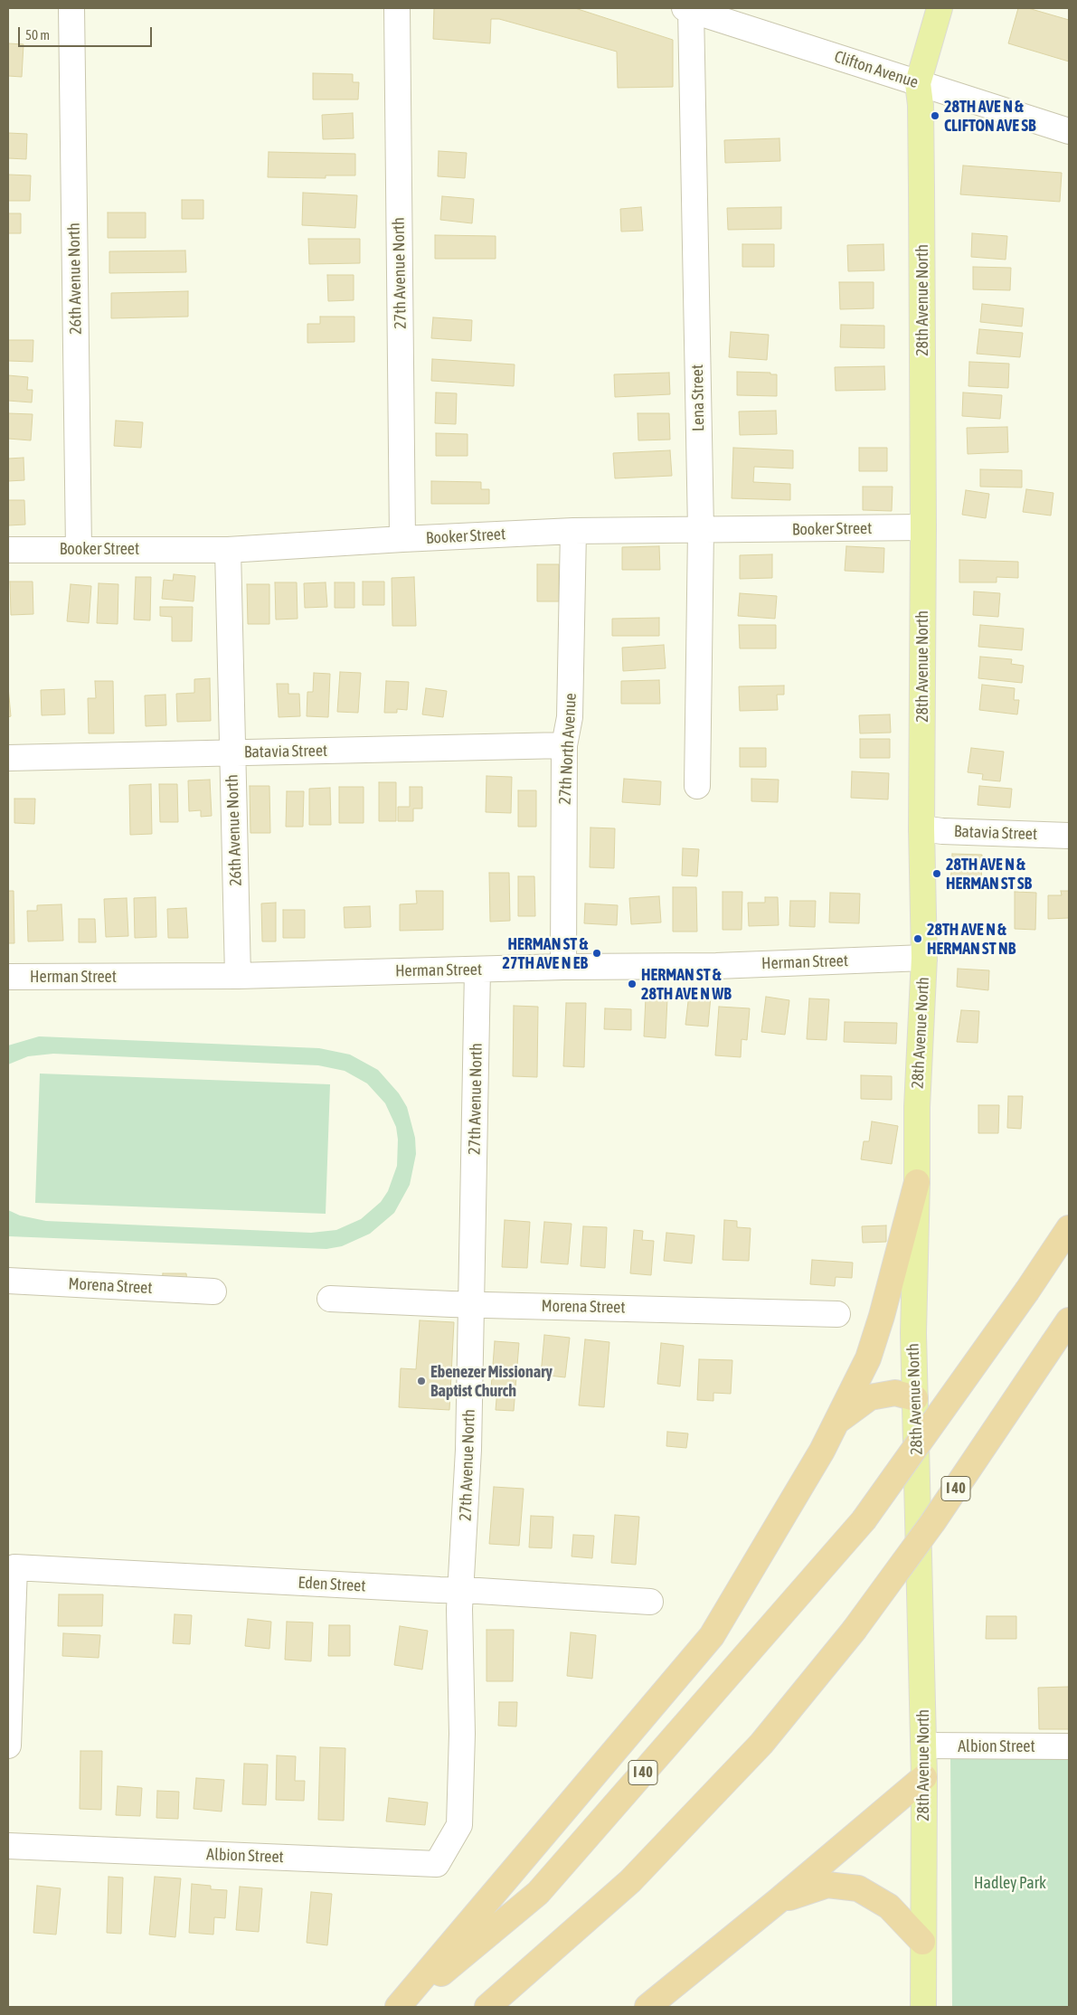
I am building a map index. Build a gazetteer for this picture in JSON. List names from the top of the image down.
{
  "streets": {
    "highway": ["I 40"],
    "main road": ["28th Avenue North"],
    "street": [
      "Clifton Avenue",
      "27th Avenue North",
      "26th Avenue North",
      "Lena Street",
      "Booker Street",
      "27th North Avenue",
      "Batavia Street",
      "Herman Street",
      "Morena Street",
      "Eden Street",
      "Albion Street"
    ]
  },
  "crossings": [
    ["Clifton Avenue", "28th Avenue North"],
    ["Clifton Avenue", "Lena Street"],
    ["27th Avenue North", "Booker Street"],
    ["27th Avenue North", "Herman Street"],
    ["27th Avenue North", "Morena Street"],
    ["27th Avenue North", "Eden Street"],
    ["27th Avenue North", "Albion Street"],
    ["26th Avenue North", "Booker Street"],
    ["26th Avenue North", "Batavia Street"],
    ["26th Avenue North", "Herman Street"],
    ["28th Avenue North", "Booker Street"],
    ["28th Avenue North", "Batavia Street"],
    ["28th Avenue North", "Herman Street"],
    ["28th Avenue North", "Albion Street"],
    ["Lena Street", "Booker Street"],
    ["Booker Street", "27th North Avenue"],
    ["27th North Avenue", "Batavia Street"],
    ["27th North Avenue", "Herman Street"]
  ],
  "parks": ["Hadley Park"],
  "places": [
    "28TH AVE N & CLIFTON AVE SB",
    "28TH AVE N & HERMAN ST SB",
    "28TH AVE N & HERMAN ST NB",
    "HERMAN ST & 27TH AVE N EB",
    "HERMAN ST & 28TH AVE N WB",
    "Ebenezer Missionary Baptist Church"
  ],
  "scale_bar": "50 m"
}
